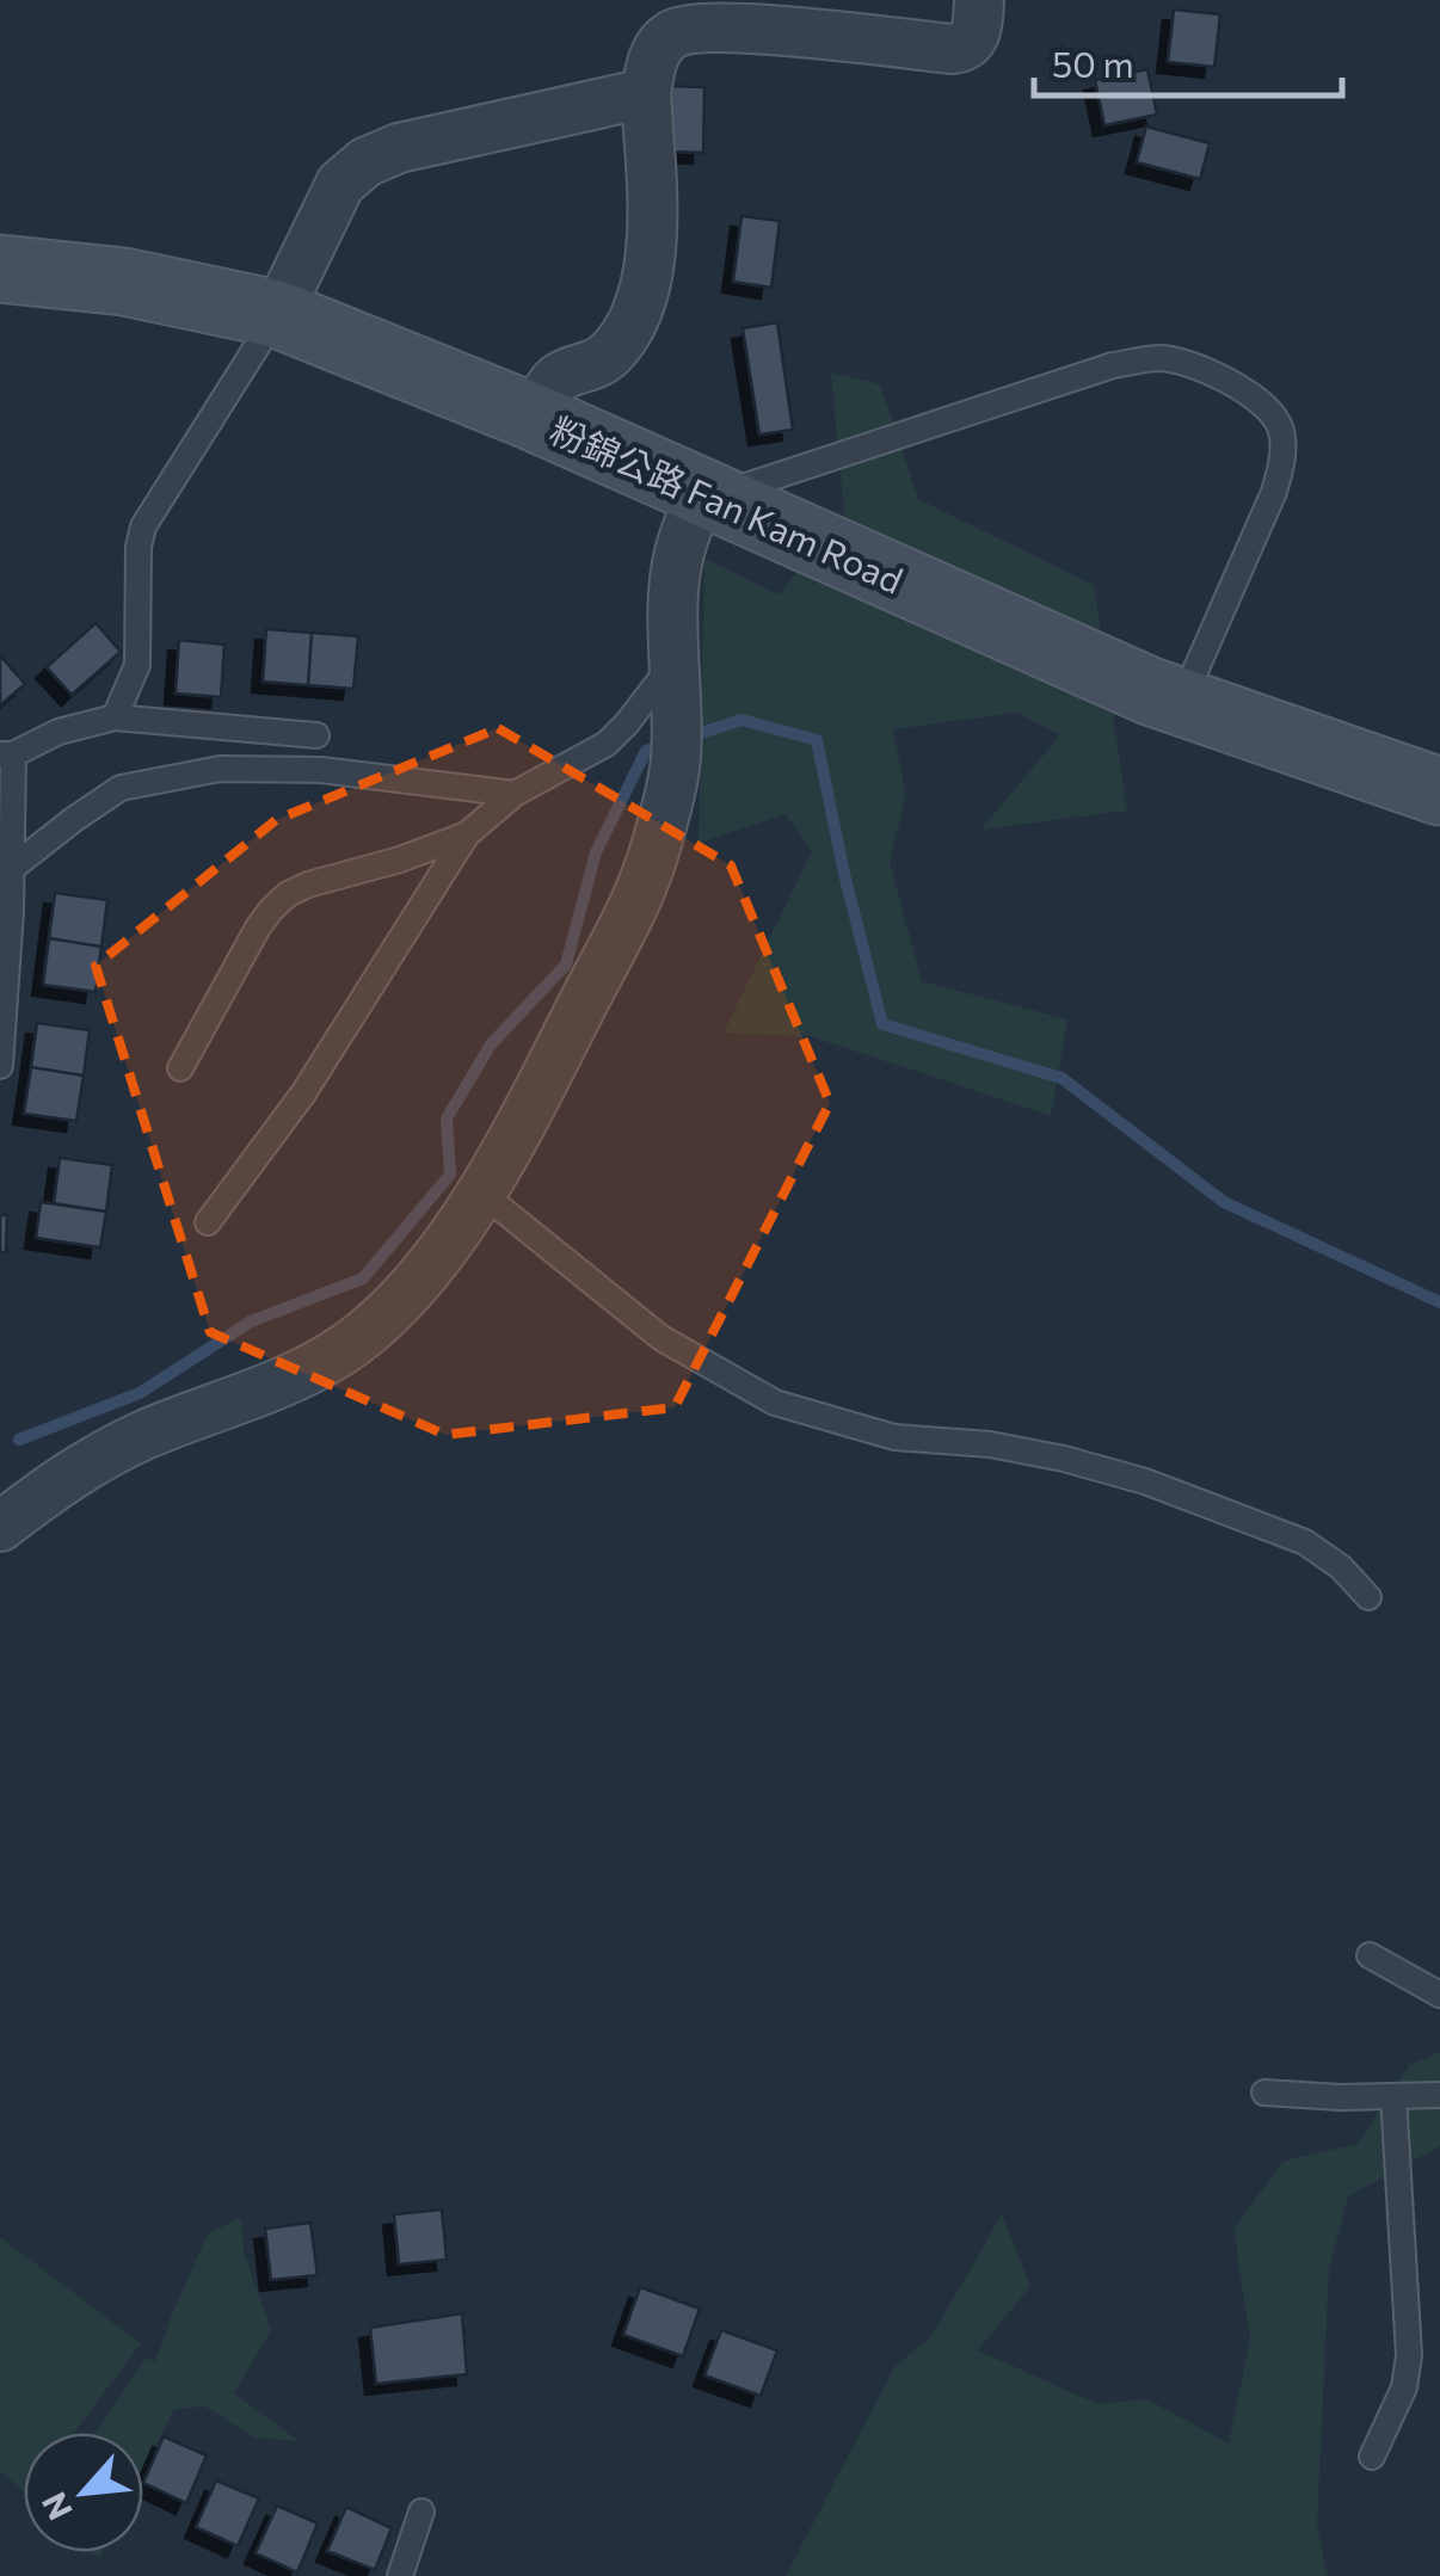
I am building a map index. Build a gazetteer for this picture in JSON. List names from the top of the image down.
{
  "streets": {
    "main road": ["粉錦公路 Fan Kam Road"]
  },
  "scale_bar": "50 m",
  "north": "bottom left"
}
